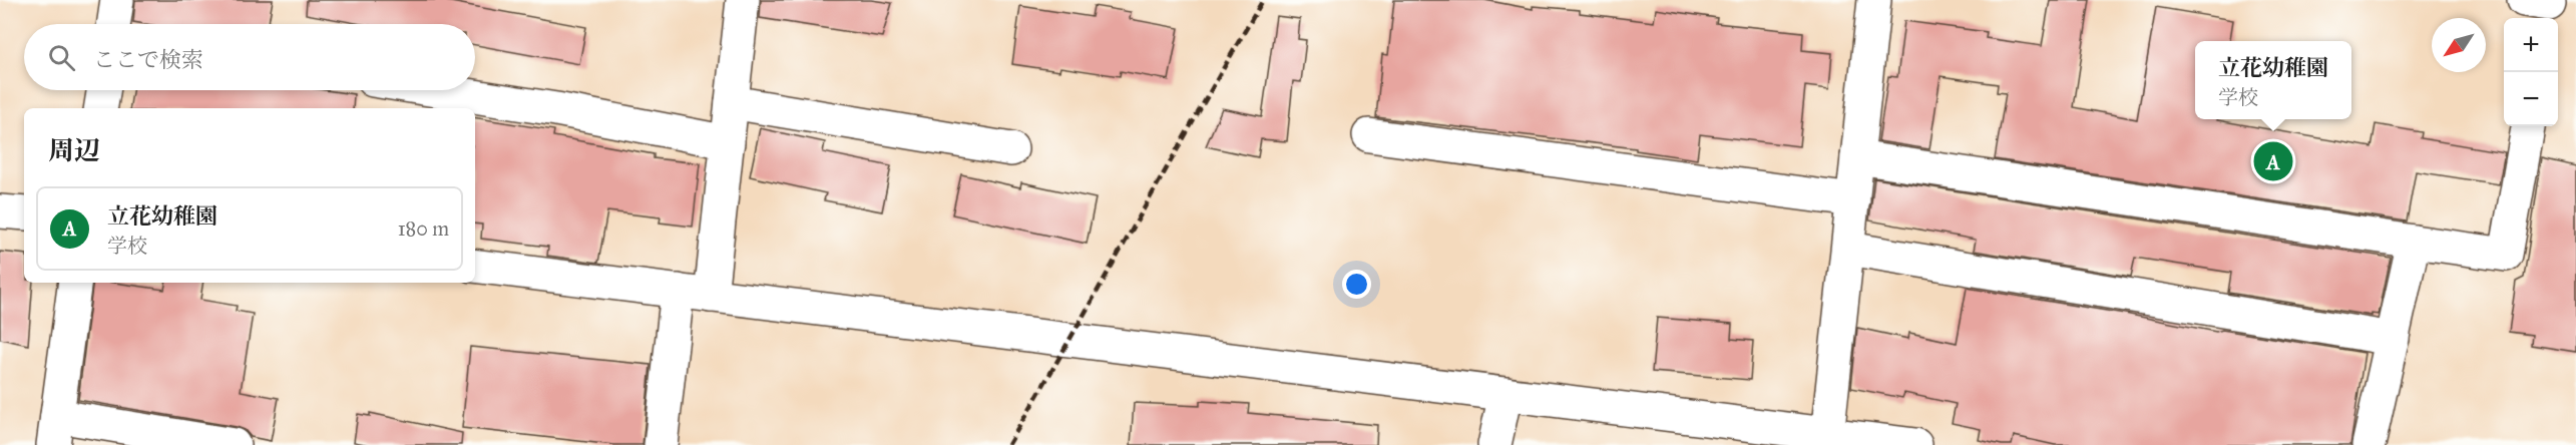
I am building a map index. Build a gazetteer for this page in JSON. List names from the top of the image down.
{
  "north": "bottom left",
  "page": {
    "map_buttons": ["+", "−"],
    "search": "ここで検索",
    "popup": ["立花幼稚園", "学校"],
    "heading": "周辺",
    "pins": "A",
    "list": [
      {
        "mark": "A",
        "name": "立花幼稚園",
        "note": "学校",
        "value": "180 m"
      }
    ]
  }
}
